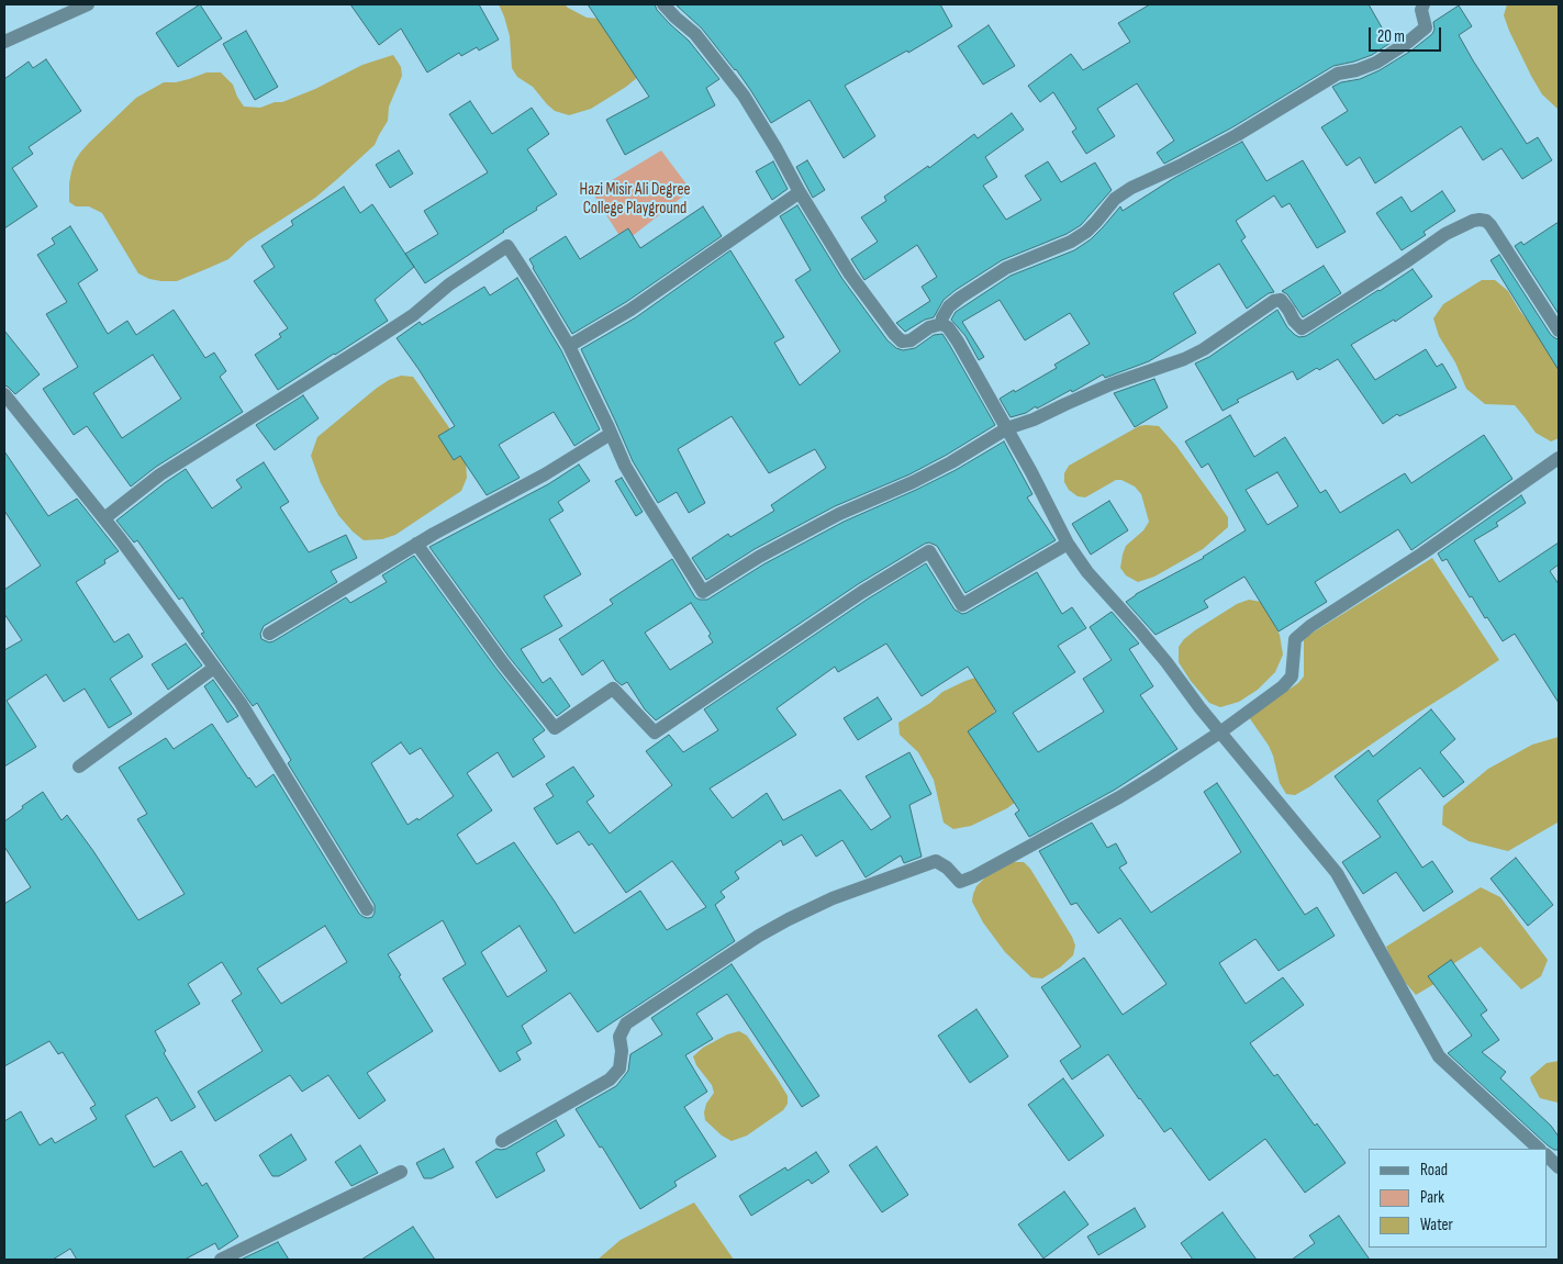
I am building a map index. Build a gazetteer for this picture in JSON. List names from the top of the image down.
{
  "parks": ["Hazi Misir Ali Degree College Playground"],
  "legend": ["Road", "Park", "Water"],
  "scale_bar": "20 m"
}
